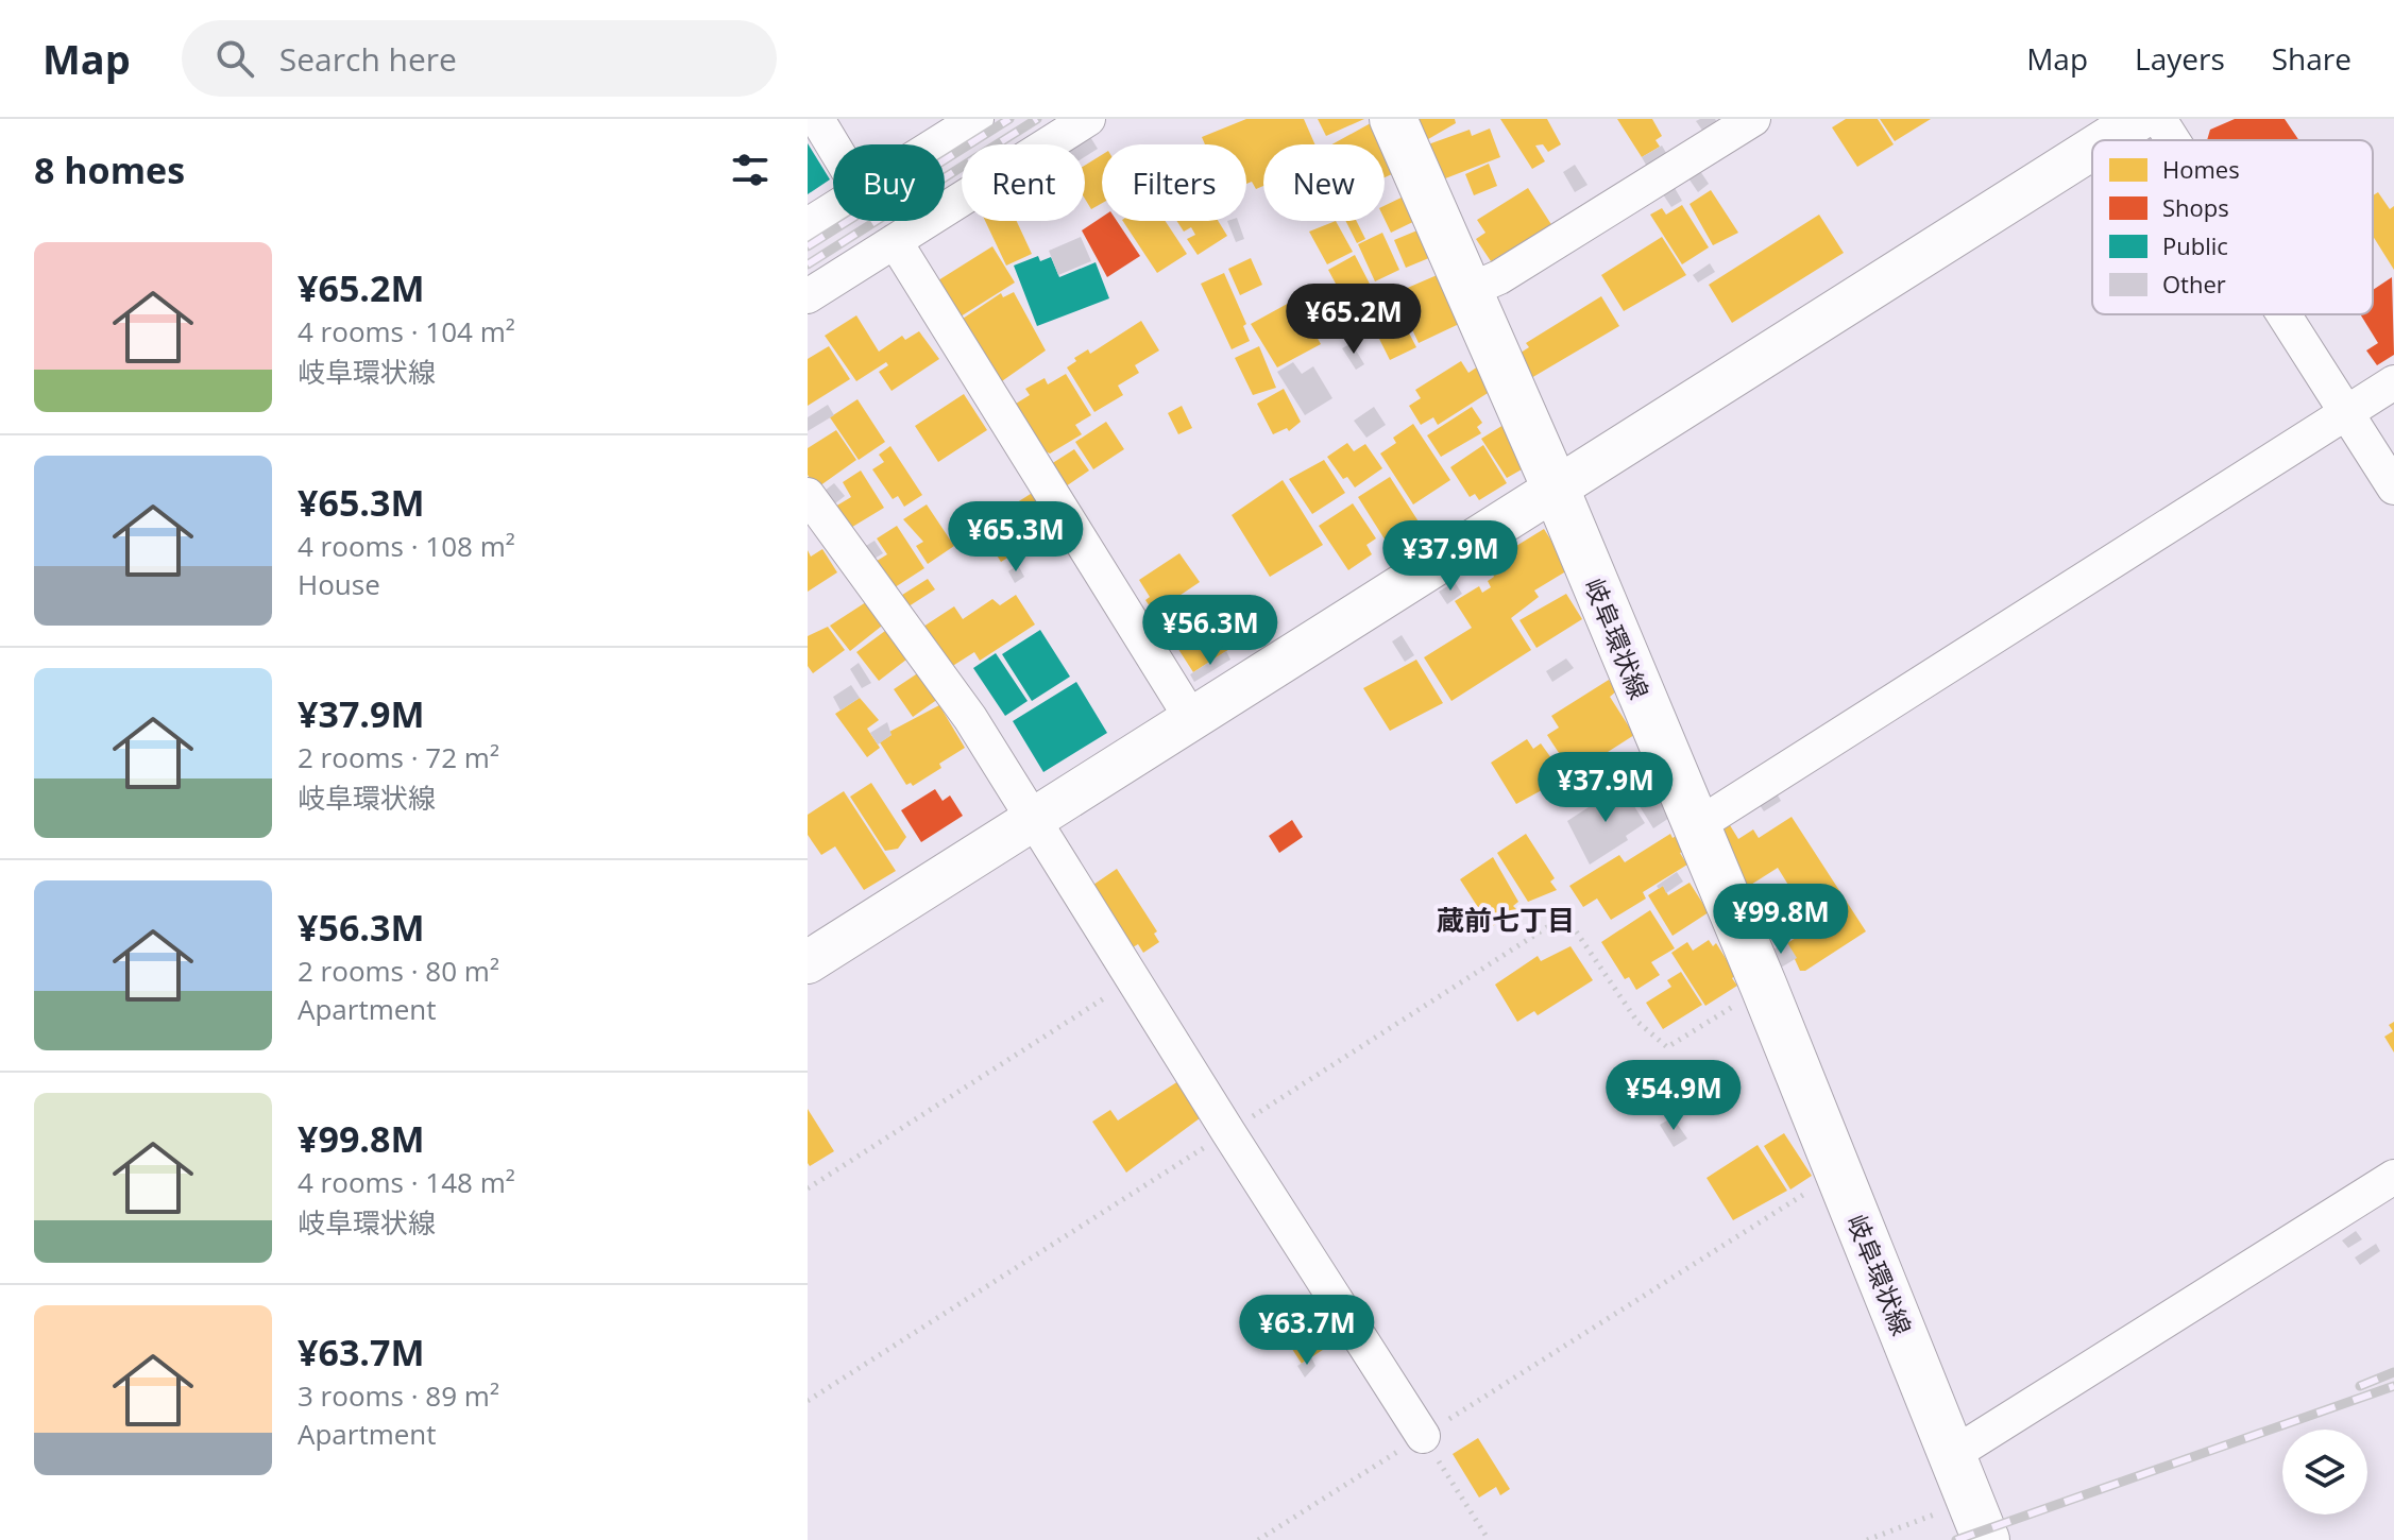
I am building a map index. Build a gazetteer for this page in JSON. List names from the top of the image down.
{
  "streets": {
    "main road": ["岐阜環状線"]
  },
  "districts": ["蔵前七丁目"],
  "legend": [
    "Homes",
    "Shops",
    "Public",
    "Other"
  ],
  "page": {
    "header": "Map",
    "search": "Search here",
    "nav": ["Map", "Layers", "Share"],
    "heading": "8 homes",
    "chip": [
      "Buy",
      "Rent",
      "Filters",
      "New"
    ],
    "list": [
      {
        "name": "¥65.2M",
        "note": "4 rooms · 104 m² · 岐阜環状線"
      },
      {
        "name": "¥65.3M",
        "note": "4 rooms · 108 m² · House"
      },
      {
        "name": "¥37.9M",
        "note": "2 rooms · 72 m² · 岐阜環状線"
      },
      {
        "name": "¥56.3M",
        "note": "2 rooms · 80 m² · Apartment"
      },
      {
        "name": "¥99.8M",
        "note": "4 rooms · 148 m² · 岐阜環状線"
      },
      {
        "name": "¥63.7M",
        "note": "3 rooms · 89 m² · Apartment"
      }
    ],
    "price": [
      "¥65.2M",
      "¥65.3M",
      "¥37.9M",
      "¥56.3M",
      "¥37.9M",
      "¥99.8M",
      "¥54.9M",
      "¥63.7M"
    ]
  }
}
